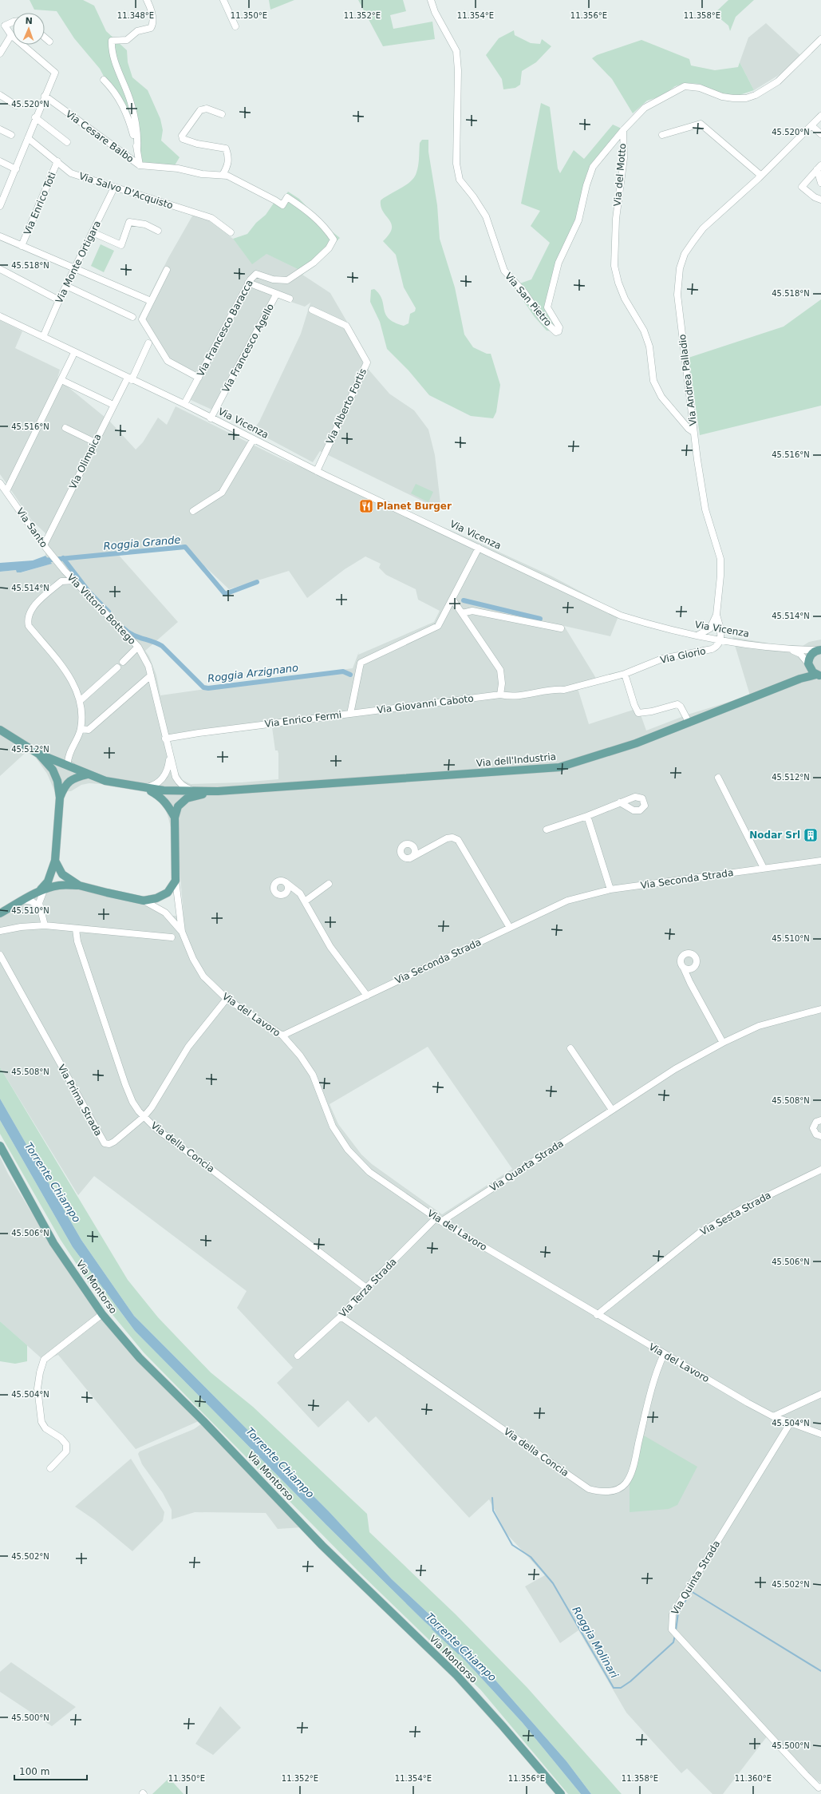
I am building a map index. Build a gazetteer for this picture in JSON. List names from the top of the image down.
{
  "streets": {
    "main road": ["Via Vicenza", "Via dell'Industria", "Via Montorso"],
    "street": [
      "Via Cesare Balbo",
      "Via del Motto",
      "Via Salvo D'Acquisto",
      "Via Enrico Toti",
      "Via Monte Ortigara",
      "Via San Pietro",
      "Via Francesco Baracca",
      "Via Francesco Agello",
      "Via Andrea Palladio",
      "Via Alberto Fortis",
      "Via Olimpica",
      "Via Santo",
      "Via Vittorio Bottego",
      "Via Giorio",
      "Via Giovanni Caboto",
      "Via Enrico Fermi",
      "Via Seconda Strada",
      "Via del Lavoro",
      "Via Prima Strada",
      "Via della Concia",
      "Via Quarta Strada",
      "Via Sesta Strada",
      "Via Terza Strada",
      "Via Quinta Strada"
    ]
  },
  "crossings": [
    ["Via Cesare Balbo", "Via Francesco Baracca"],
    ["Via del Motto", "Via San Pietro"],
    ["Via del Motto", "Via Andrea Palladio"],
    ["Via Salvo D'Acquisto", "Via Enrico Toti"],
    ["Via Salvo D'Acquisto", "Via Monte Ortigara"],
    ["Via Monte Ortigara", "Via Vicenza"],
    ["Via Francesco Baracca", "Via Vicenza"],
    ["Via Francesco Agello", "Via Vicenza"],
    ["Via Alberto Fortis", "Via Vicenza"],
    ["Via Vicenza", "Via Olimpica"],
    ["Via Vicenza", "Via Giorio"],
    ["Via Vicenza", "Via Enrico Fermi"],
    ["Via Vicenza", "Via dell'Industria"],
    ["Via Olimpica", "Via Santo"],
    ["Via Santo", "Via Vittorio Bottego"],
    ["Via Vittorio Bottego", "Via Enrico Fermi"],
    ["Via Vittorio Bottego", "Via dell'Industria"],
    ["Via Giorio", "Via Giovanni Caboto"],
    ["Via Giovanni Caboto", "Via Enrico Fermi"],
    ["Via dell'Industria", "Via del Lavoro"],
    ["Via Seconda Strada", "Via del Lavoro"],
    ["Via del Lavoro", "Via Prima Strada"],
    ["Via del Lavoro", "Via della Concia"],
    ["Via del Lavoro", "Via Quarta Strada"],
    ["Via del Lavoro", "Via Sesta Strada"],
    ["Via del Lavoro", "Via Terza Strada"],
    ["Via del Lavoro", "Via Quinta Strada"],
    ["Via Prima Strada", "Via della Concia"],
    ["Via della Concia", "Via Terza Strada"],
    ["Via Quarta Strada", "Via Terza Strada"]
  ],
  "water": [
    "Roggia Grande",
    "Roggia Arzignano",
    "Torrente Chiampo",
    "Roggia Molinari"
  ],
  "places": {
    "restaurant": ["Planet Burger"],
    "building": ["Nodar Srl"]
  },
  "scale_bar": "100 m",
  "north": "top",
  "coordinates": [
    "11.348°E",
    "11.350°E",
    "11.352°E",
    "11.354°E",
    "11.356°E",
    "11.358°E",
    "45.520°N",
    "45.518°N",
    "45.516°N",
    "45.514°N",
    "45.512°N",
    "45.510°N",
    "45.508°N",
    "45.506°N",
    "45.504°N",
    "45.502°N",
    "45.500°N",
    "11.360°E"
  ]
}
